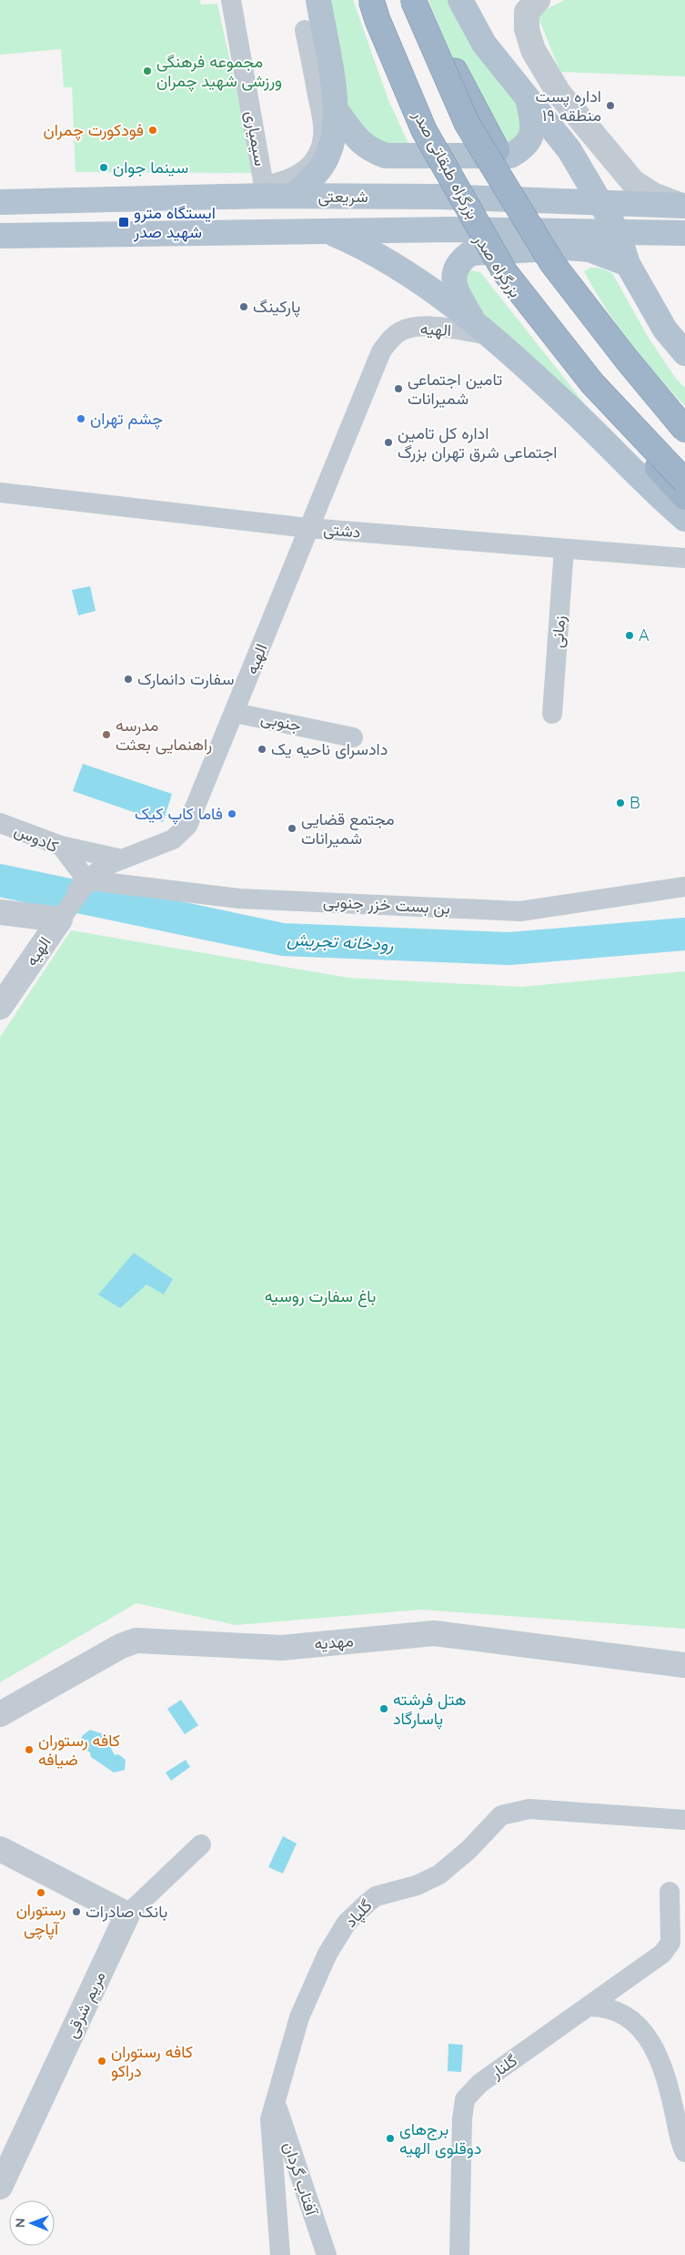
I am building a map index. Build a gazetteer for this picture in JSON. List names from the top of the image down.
{
  "streets": {
    "highway": ["بزرگراه طبقاتی صدر", "بزرگراه صدر"],
    "main road": ["شریعتی"],
    "street": [
      "سیمیاری",
      "الهیه",
      "دشتی",
      "زمانی",
      "جنوبی",
      "کادوس",
      "بن بست خزر جنوبی",
      "مهدیه",
      "گلپاد",
      "مریم شرقی",
      "گلنار",
      "آفتاب گردان"
    ]
  },
  "crossings": [
    ["سیمیاری", "شریعتی"],
    ["الهیه", "دشتی"],
    ["الهیه", "جنوبی"],
    ["الهیه", "کادوس"],
    ["الهیه", "بن بست خزر جنوبی"],
    ["دشتی", "زمانی"],
    ["کادوس", "بن بست خزر جنوبی"],
    ["گلپاد", "آفتاب گردان"]
  ],
  "water": ["رودخانه تجریش"],
  "parks": ["باغ سفارت روسیه"],
  "places": {
    "other": [
      "مجموعه فرهنگی ورزشی شهید چمران",
      "اداره پست منطقه ۱۹",
      "فودکورت چمران",
      "سینما جوان",
      "پارکینگ",
      "تامین اجتماعی شمیرانات",
      "چشم تهران",
      "اداره کل تامین اجتماعی شرق تهران بزرگ",
      "A",
      "سفارت دانمارک",
      "مدرسه راهنمایی بعثت",
      "دادسرای ناحیه یک",
      "B",
      "فاما کاپ کیک",
      "مجتمع قضایی شمیرانات",
      "هتل فرشته پاسارگاد",
      "کافه رستوران ضیافه",
      "رستوران آپاچی",
      "بانک صادرات",
      "کافه رستوران دراکو",
      "برج‌های دوقلوی الهیه"
    ],
    "transit": ["ایستگاه مترو شهید صدر"]
  },
  "north": "left"
}
